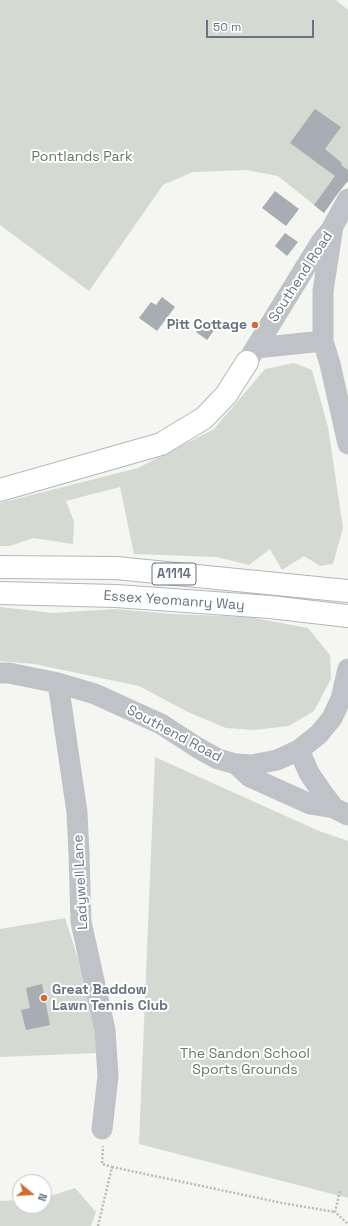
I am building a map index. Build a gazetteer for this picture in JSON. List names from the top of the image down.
{
  "streets": {
    "main road": ["A1114", "Essex Yeomanry Way"],
    "street": ["Southend Road", "Ladywell Lane"]
  },
  "crossings": [
    ["Southend Road", "Ladywell Lane"]
  ],
  "parks": ["Pontlands Park", "The Sandon School Sports Grounds"],
  "places": ["Pitt Cottage", "Great Baddow Lawn Tennis Club"],
  "scale_bar": "50 m",
  "north": "right"
}
